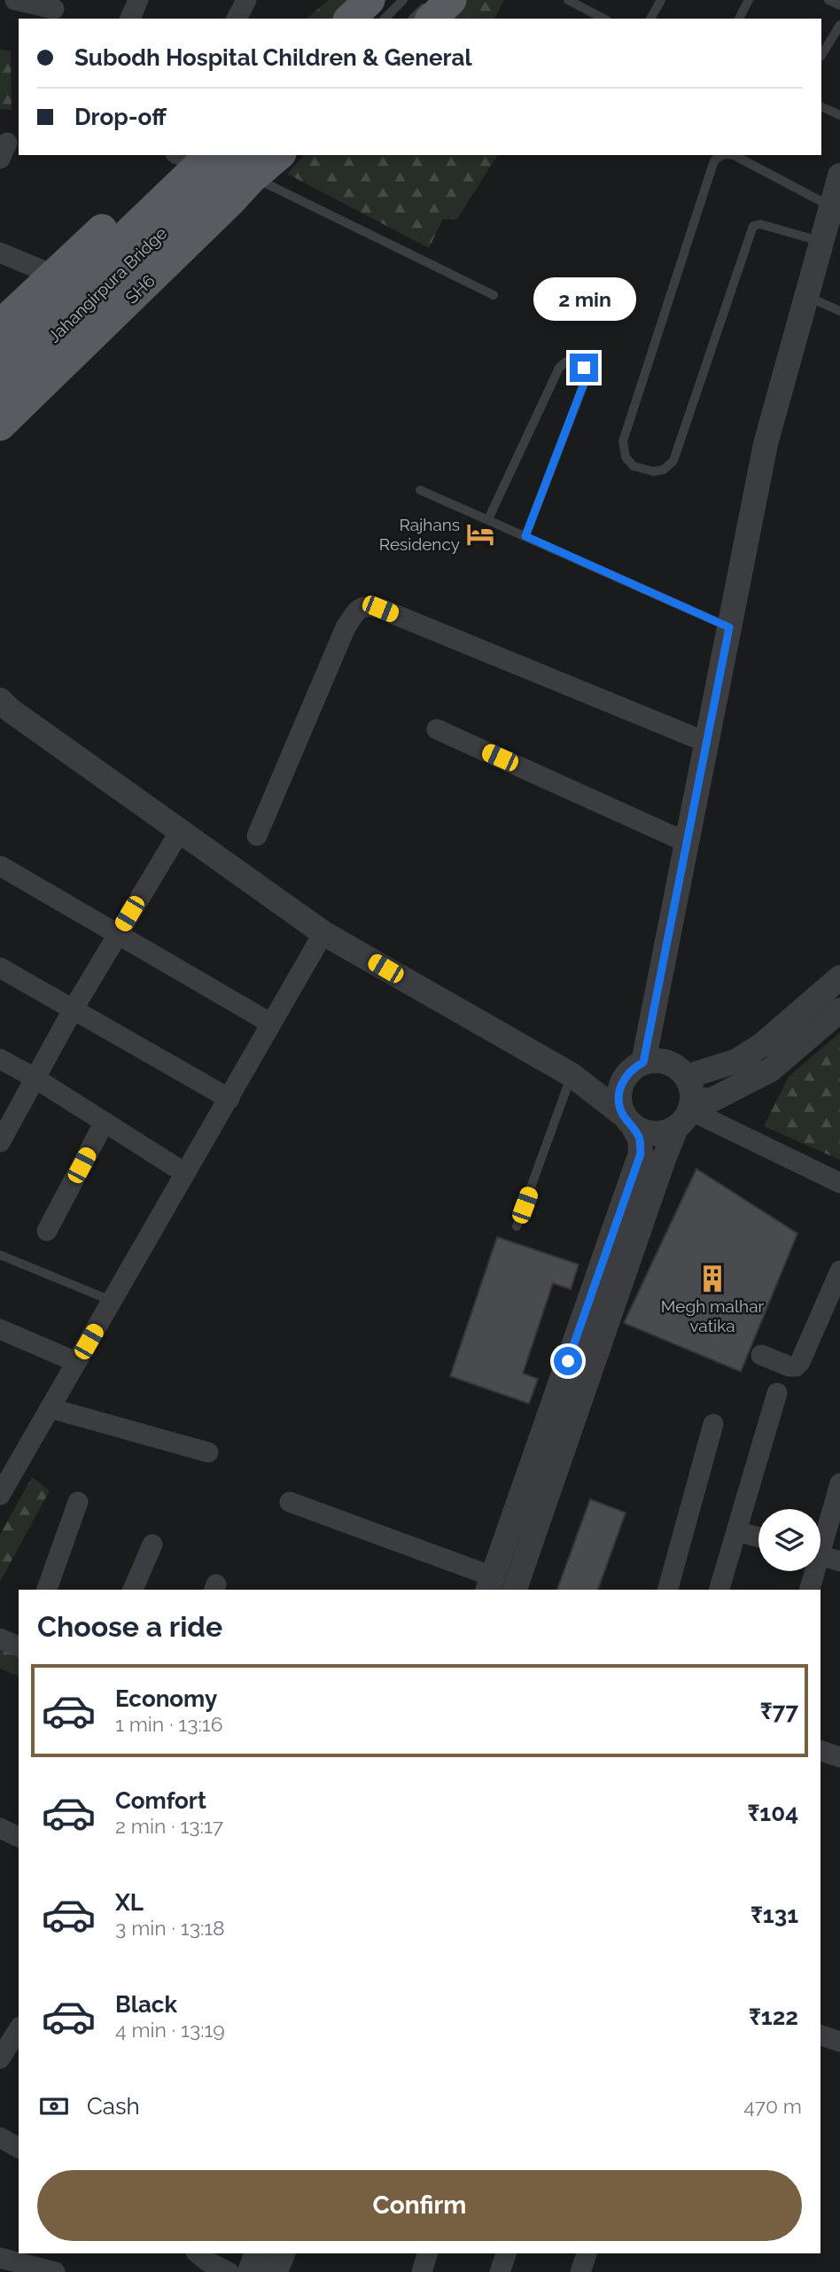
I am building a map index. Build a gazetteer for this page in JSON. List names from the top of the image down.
{
  "streets": {
    "main road": ["Jahangirpura Bridge", "SH6"]
  },
  "places": {
    "hotel": ["Rajhans Residency"],
    "building": ["Megh malhar vatika"]
  },
  "page": {
    "banner": ["Subodh Hospital Children & General", "Drop-off"],
    "bubble": "2 min",
    "heading": "Choose a ride",
    "list": [
      {
        "name": "Economy",
        "note": "1 min · 13:16",
        "value": "₹77"
      },
      {
        "name": "Comfort",
        "note": "2 min · 13:17",
        "value": "₹104"
      },
      {
        "name": "XL",
        "note": "3 min · 13:18",
        "value": "₹131"
      },
      {
        "name": "Black",
        "note": "4 min · 13:19",
        "value": "₹122"
      }
    ],
    "pay": ["Cash", "470 m"],
    "buttons": "Confirm"
  }
}
